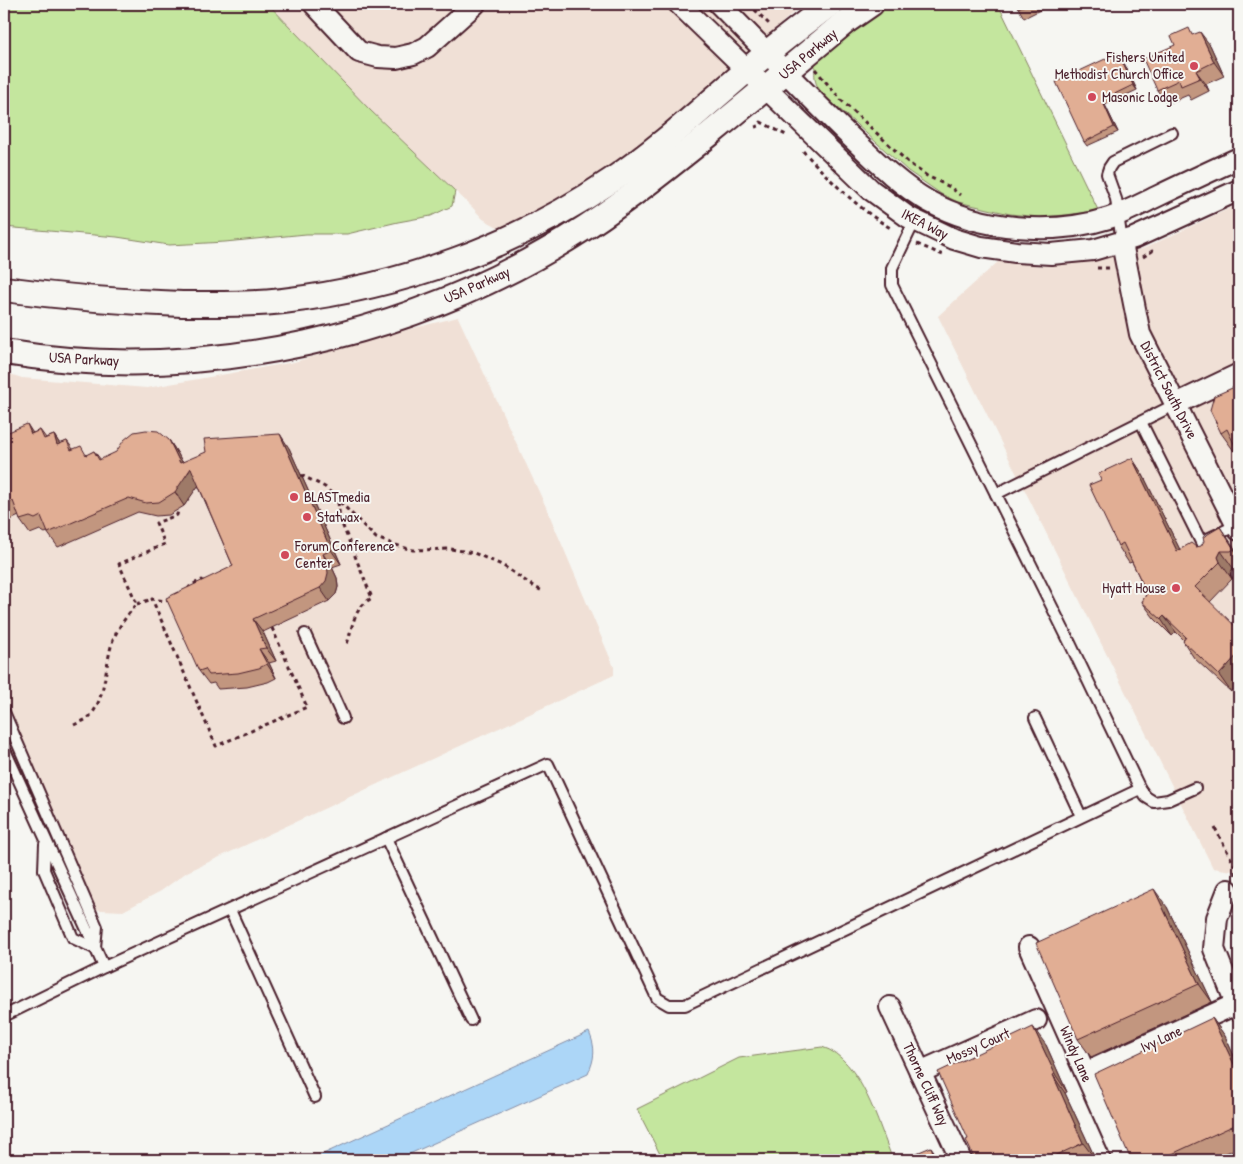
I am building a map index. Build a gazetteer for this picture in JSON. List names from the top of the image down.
{
  "streets": {
    "street": [
      "USA Parkway",
      "IKEA Way",
      "District South Drive",
      "Ivy Lane",
      "Mossy Court",
      "Windy Lane",
      "Thorne Cliff Way"
    ]
  },
  "crossings": [
    ["USA Parkway", "IKEA Way"],
    ["IKEA Way", "District South Drive"],
    ["Ivy Lane", "Windy Lane"],
    ["Mossy Court", "Thorne Cliff Way"]
  ],
  "places": [
    "Fishers United Methodist Church Office",
    "Masonic Lodge",
    "BLASTmedia",
    "Statwax",
    "Forum Conference Center",
    "Hyatt House"
  ]
}
